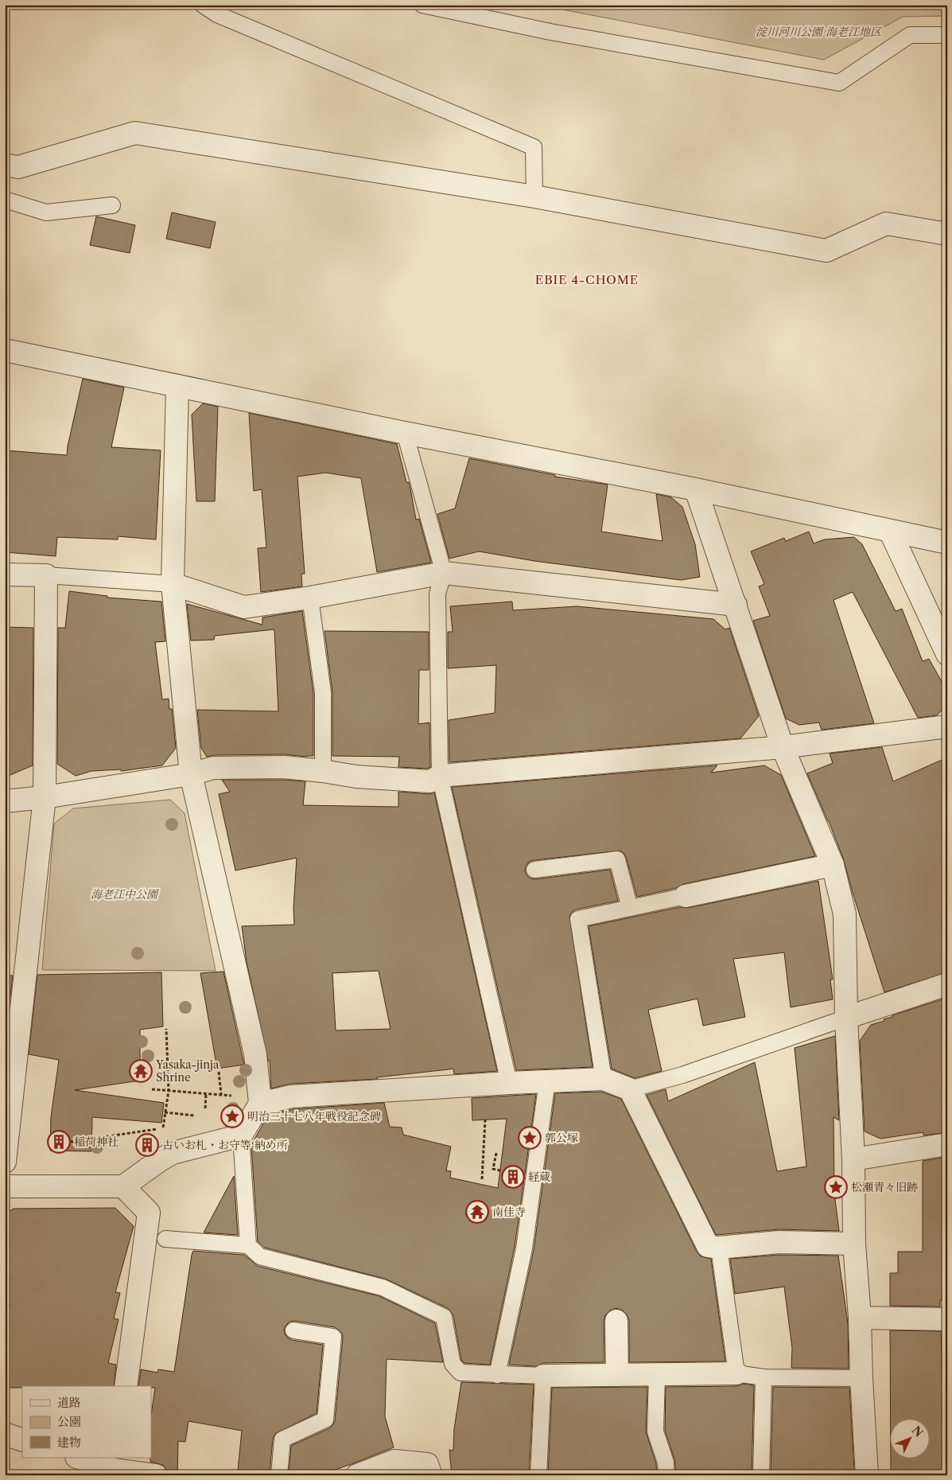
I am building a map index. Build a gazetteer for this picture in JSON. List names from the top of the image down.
{
  "districts": ["EBIE 4-CHOME"],
  "parks": ["淀川河川公園 海老江地区", "海老江中公園"],
  "places": {
    "temple": ["Yasaka-jinja Shrine", "南佳寺"],
    "place": ["明治三十七八年戦役記念碑", "郭公塚", "松瀬青々旧跡"],
    "building": ["稲荷神社", "古いお札・お守等 納め所", "経蔵"]
  },
  "legend": ["道路", "公園", "建物"],
  "north": "top right"
}
